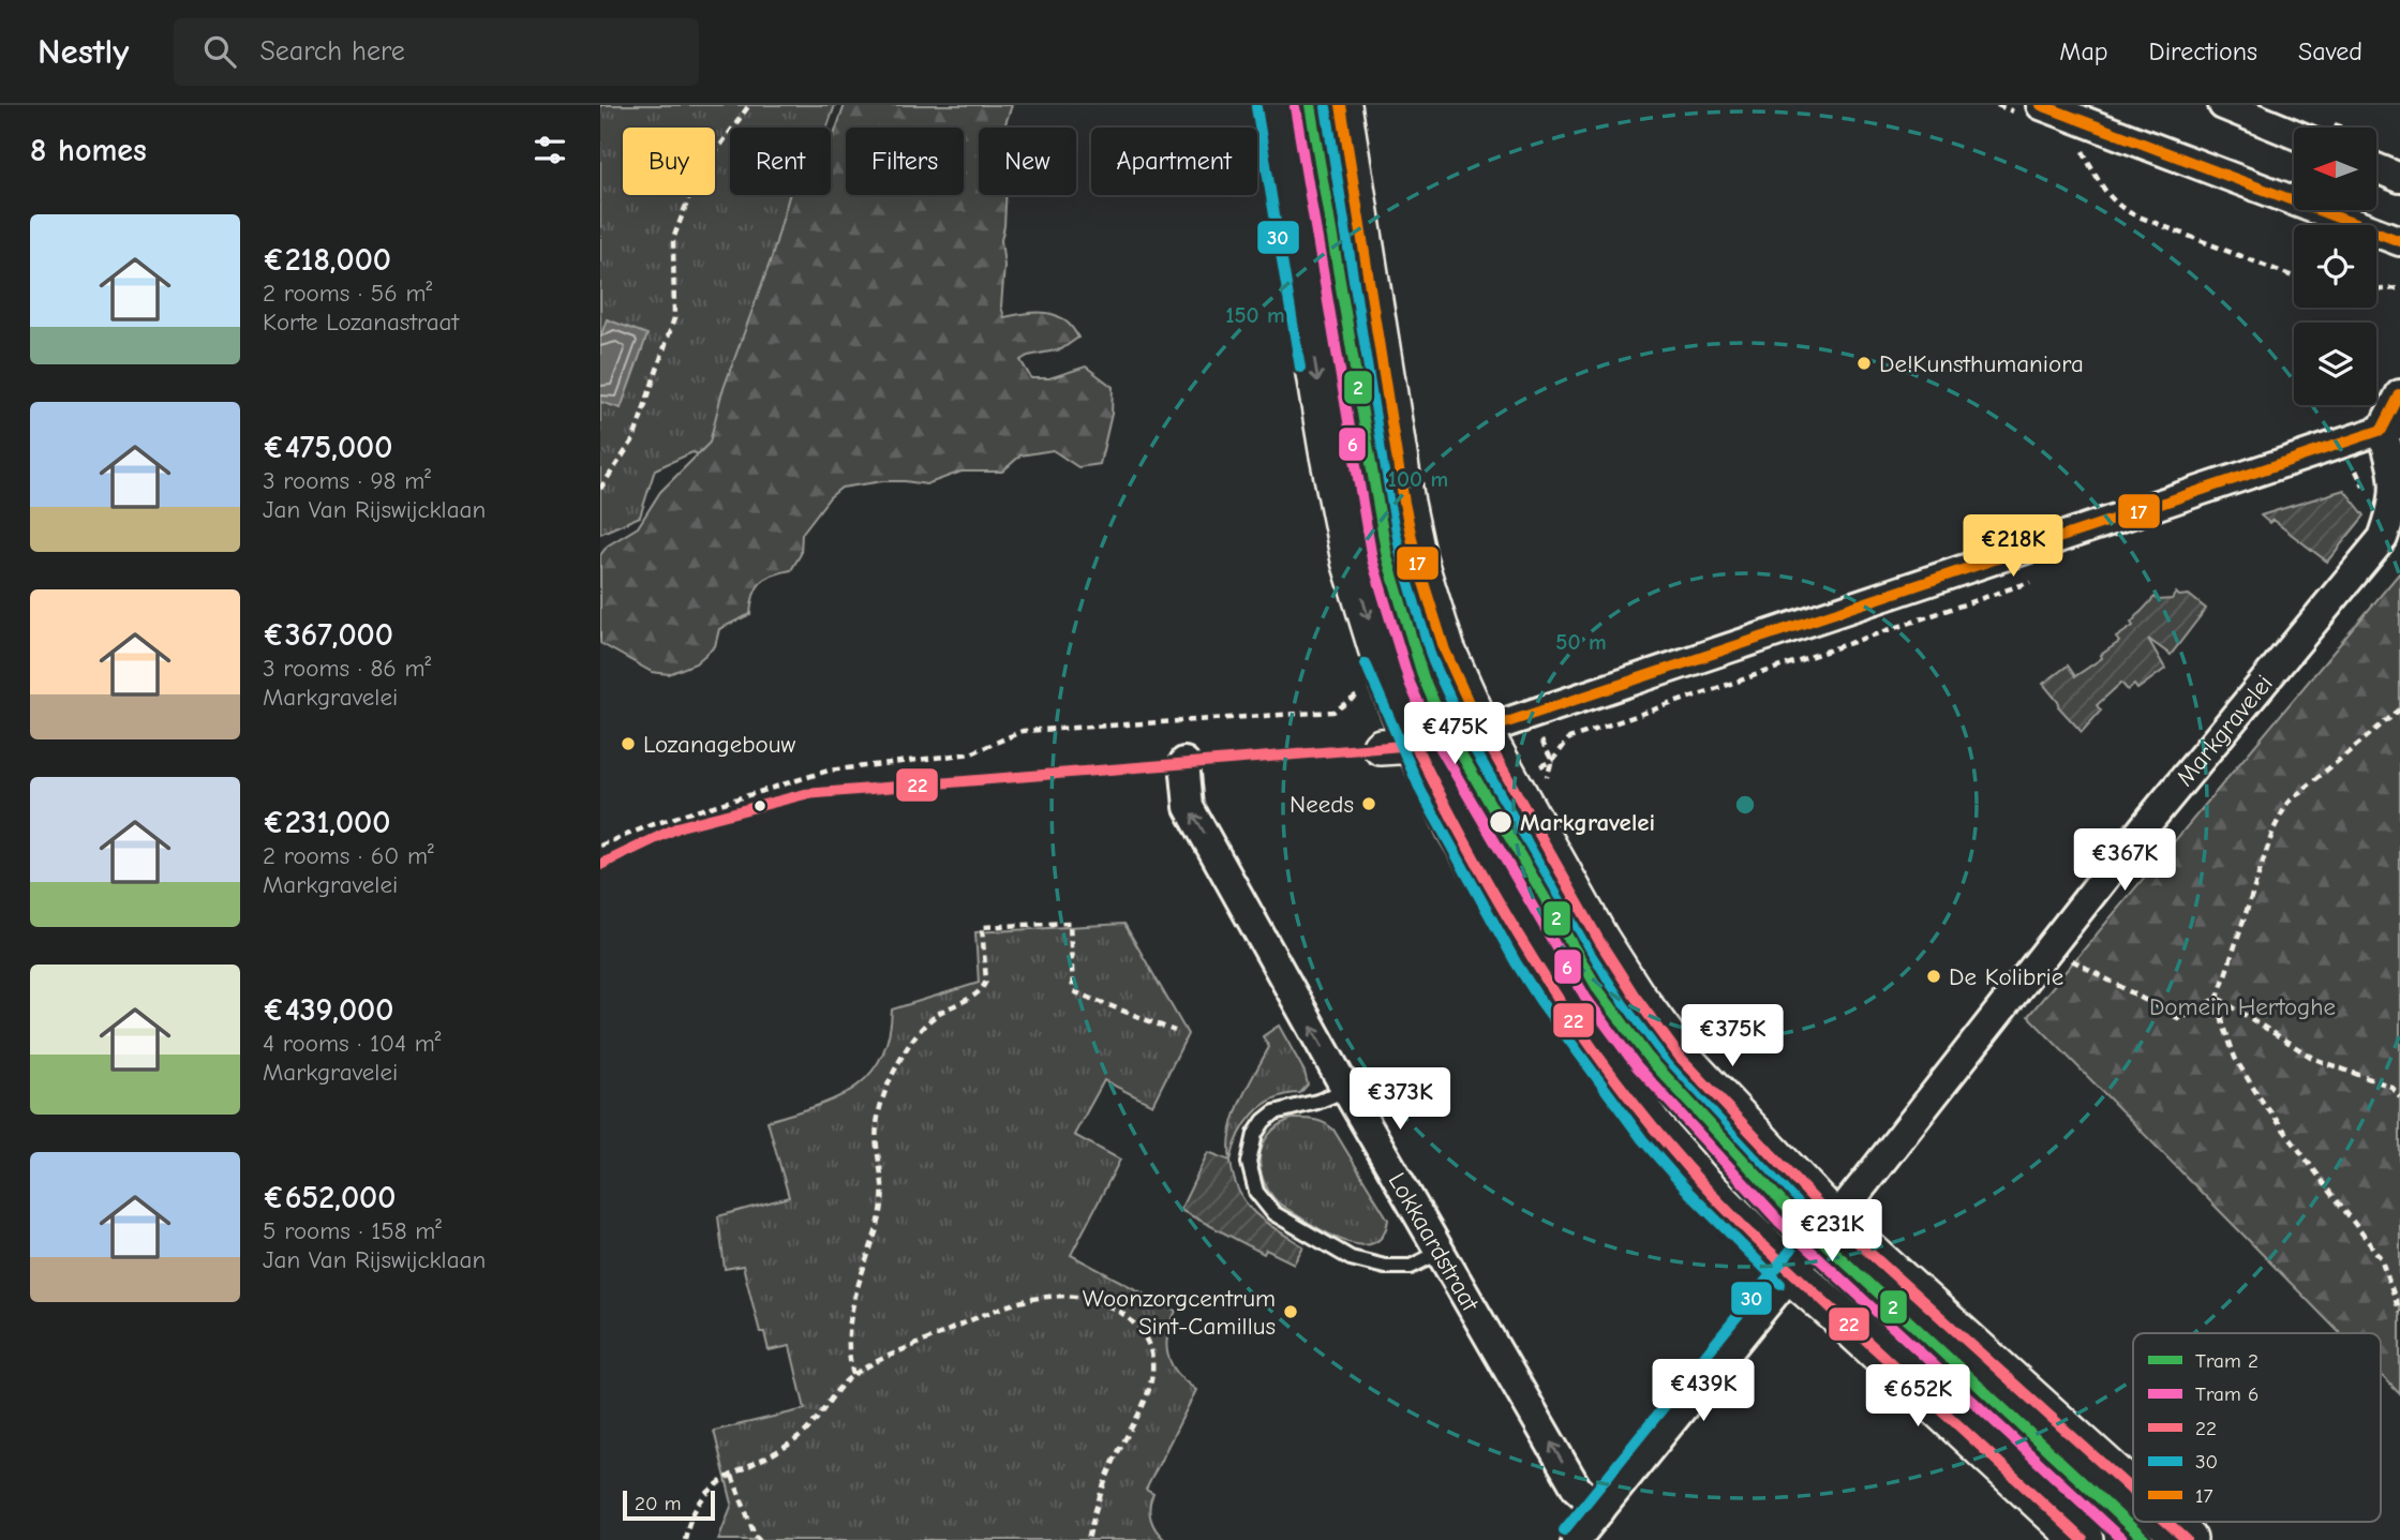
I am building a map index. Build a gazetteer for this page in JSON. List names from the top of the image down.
{
  "streets": {
    "street": ["Markgravelei", "Lokkaardstraat"]
  },
  "crossings": [
    ["Markgravelei", "Lokkaardstraat"]
  ],
  "one_way": ["Lokkaardstraat"],
  "parks": ["Domein Hertoghe"],
  "places": [
    "De!Kunsthumaniora",
    "Lozanagebouw",
    "Needs",
    "Markgravelei",
    "De Kolibrie",
    "Woonzorgcentrum Sint-Camillus"
  ],
  "lines": [
    "tram line 2",
    "transit line 17",
    "tram line 6",
    "transit line 30",
    "transit line 22"
  ],
  "legend": [
    "Tram 2",
    "Tram 6",
    "22",
    "30",
    "17"
  ],
  "scale_bar": "20 m",
  "north": "left",
  "page": {
    "header": "Nestly",
    "search": "Search here",
    "nav": ["Map", "Directions", "Saved"],
    "heading": "8 homes",
    "chip": [
      "Buy",
      "Rent",
      "Filters",
      "New",
      "Apartment"
    ],
    "list": [
      {
        "name": "€218,000",
        "note": "2 rooms · 56 m² · Korte Lozanastraat"
      },
      {
        "name": "€475,000",
        "note": "3 rooms · 98 m² · Jan Van Rijswijcklaan"
      },
      {
        "name": "€367,000",
        "note": "3 rooms · 86 m² · Markgravelei"
      },
      {
        "name": "€231,000",
        "note": "2 rooms · 60 m² · Markgravelei"
      },
      {
        "name": "€439,000",
        "note": "4 rooms · 104 m² · Markgravelei"
      },
      {
        "name": "€652,000",
        "note": "5 rooms · 158 m² · Jan Van Rijswijcklaan"
      }
    ],
    "price": [
      "€218K",
      "€475K",
      "€367K",
      "€375K",
      "€373K",
      "€231K",
      "€439K",
      "€652K"
    ],
    "scale": "20 m"
  },
  "rings": ["150 m", "100 m", "50 m"]
}
